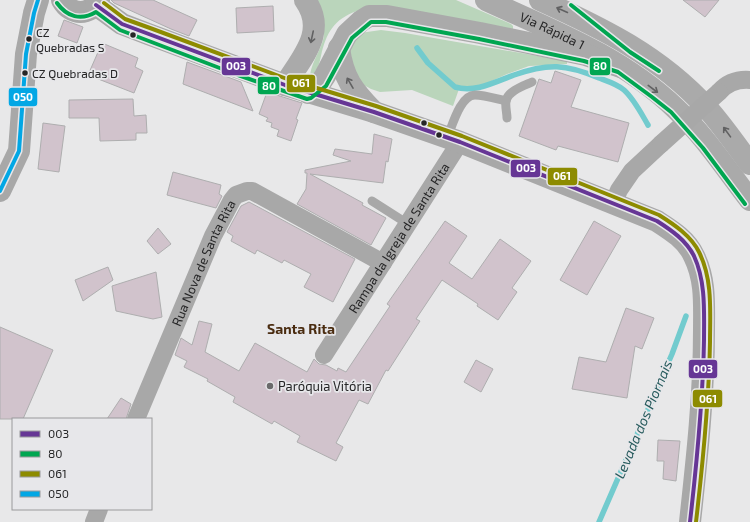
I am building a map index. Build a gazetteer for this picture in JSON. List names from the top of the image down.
{
  "streets": {
    "highway": ["Via Rápida 1"],
    "street": ["Rampa da Igreja de Santa Rita", "Rua Nova de Santa Rita"]
  },
  "crossings": [
    ["Rampa da Igreja de Santa Rita", "Rua Nova de Santa Rita"]
  ],
  "districts": ["Santa Rita"],
  "water": ["Levada dos Piornais"],
  "places": ["CZ Quebradas S", "CZ Quebradas D", "Paróquia Vitória"],
  "lines": [
    "transit line 050",
    "transit line 80",
    "transit line 061",
    "transit line 003"
  ],
  "legend": [
    "003",
    "80",
    "061",
    "050"
  ]
}
